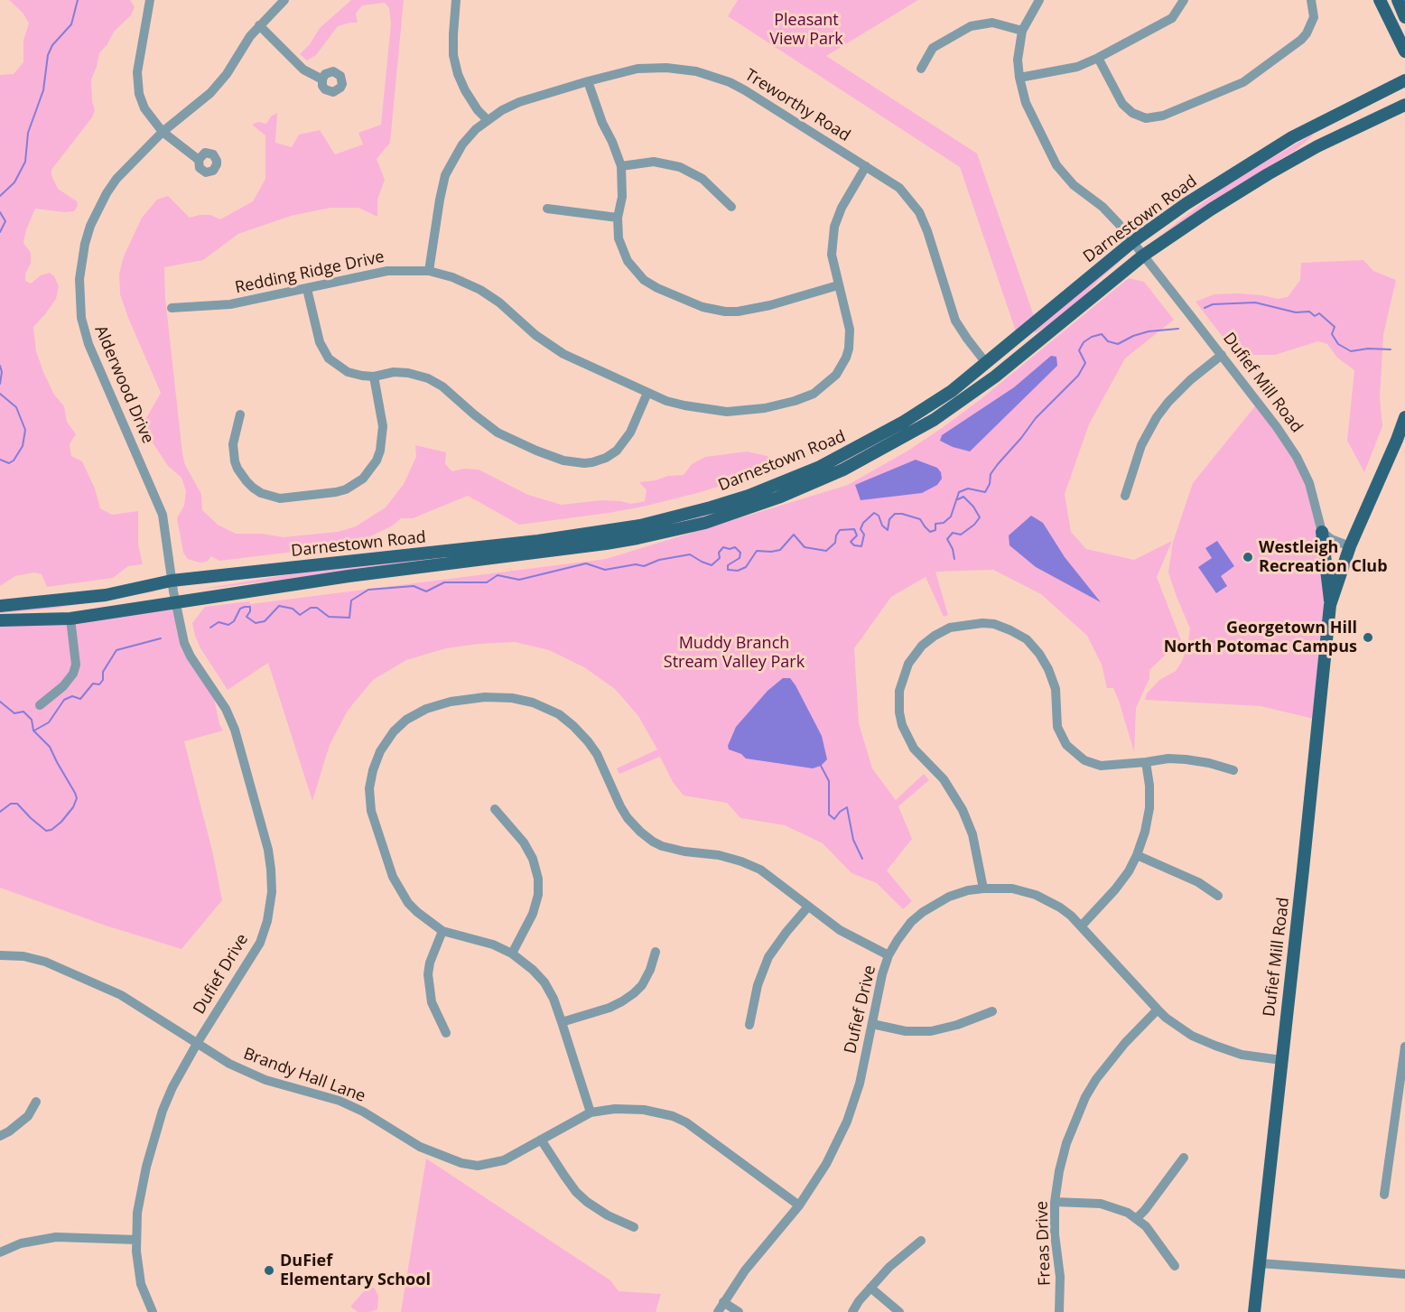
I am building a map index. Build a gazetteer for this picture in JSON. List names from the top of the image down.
{
  "streets": {
    "main road": ["Darnestown Road", "Dufief Mill Road"],
    "street": [
      "Treworthy Road",
      "Redding Ridge Drive",
      "Alderwood Drive",
      "Dufief Drive",
      "Brandy Hall Lane",
      "Freas Drive"
    ]
  },
  "crossings": [
    ["Treworthy Road", "Darnestown Road"],
    ["Treworthy Road", "Redding Ridge Drive"],
    ["Darnestown Road", "Dufief Mill Road"],
    ["Darnestown Road", "Alderwood Drive"],
    ["Darnestown Road", "Dufief Drive"],
    ["Dufief Mill Road", "Dufief Drive"],
    ["Alderwood Drive", "Dufief Drive"],
    ["Dufief Drive", "Brandy Hall Lane"],
    ["Dufief Drive", "Freas Drive"]
  ],
  "parks": ["Pleasant View Park", "Muddy Branch Stream Valley Park"],
  "places": ["Westleigh Recreation Club", "Georgetown Hill North Potomac Campus", "DuFief Elementary School"]
}
